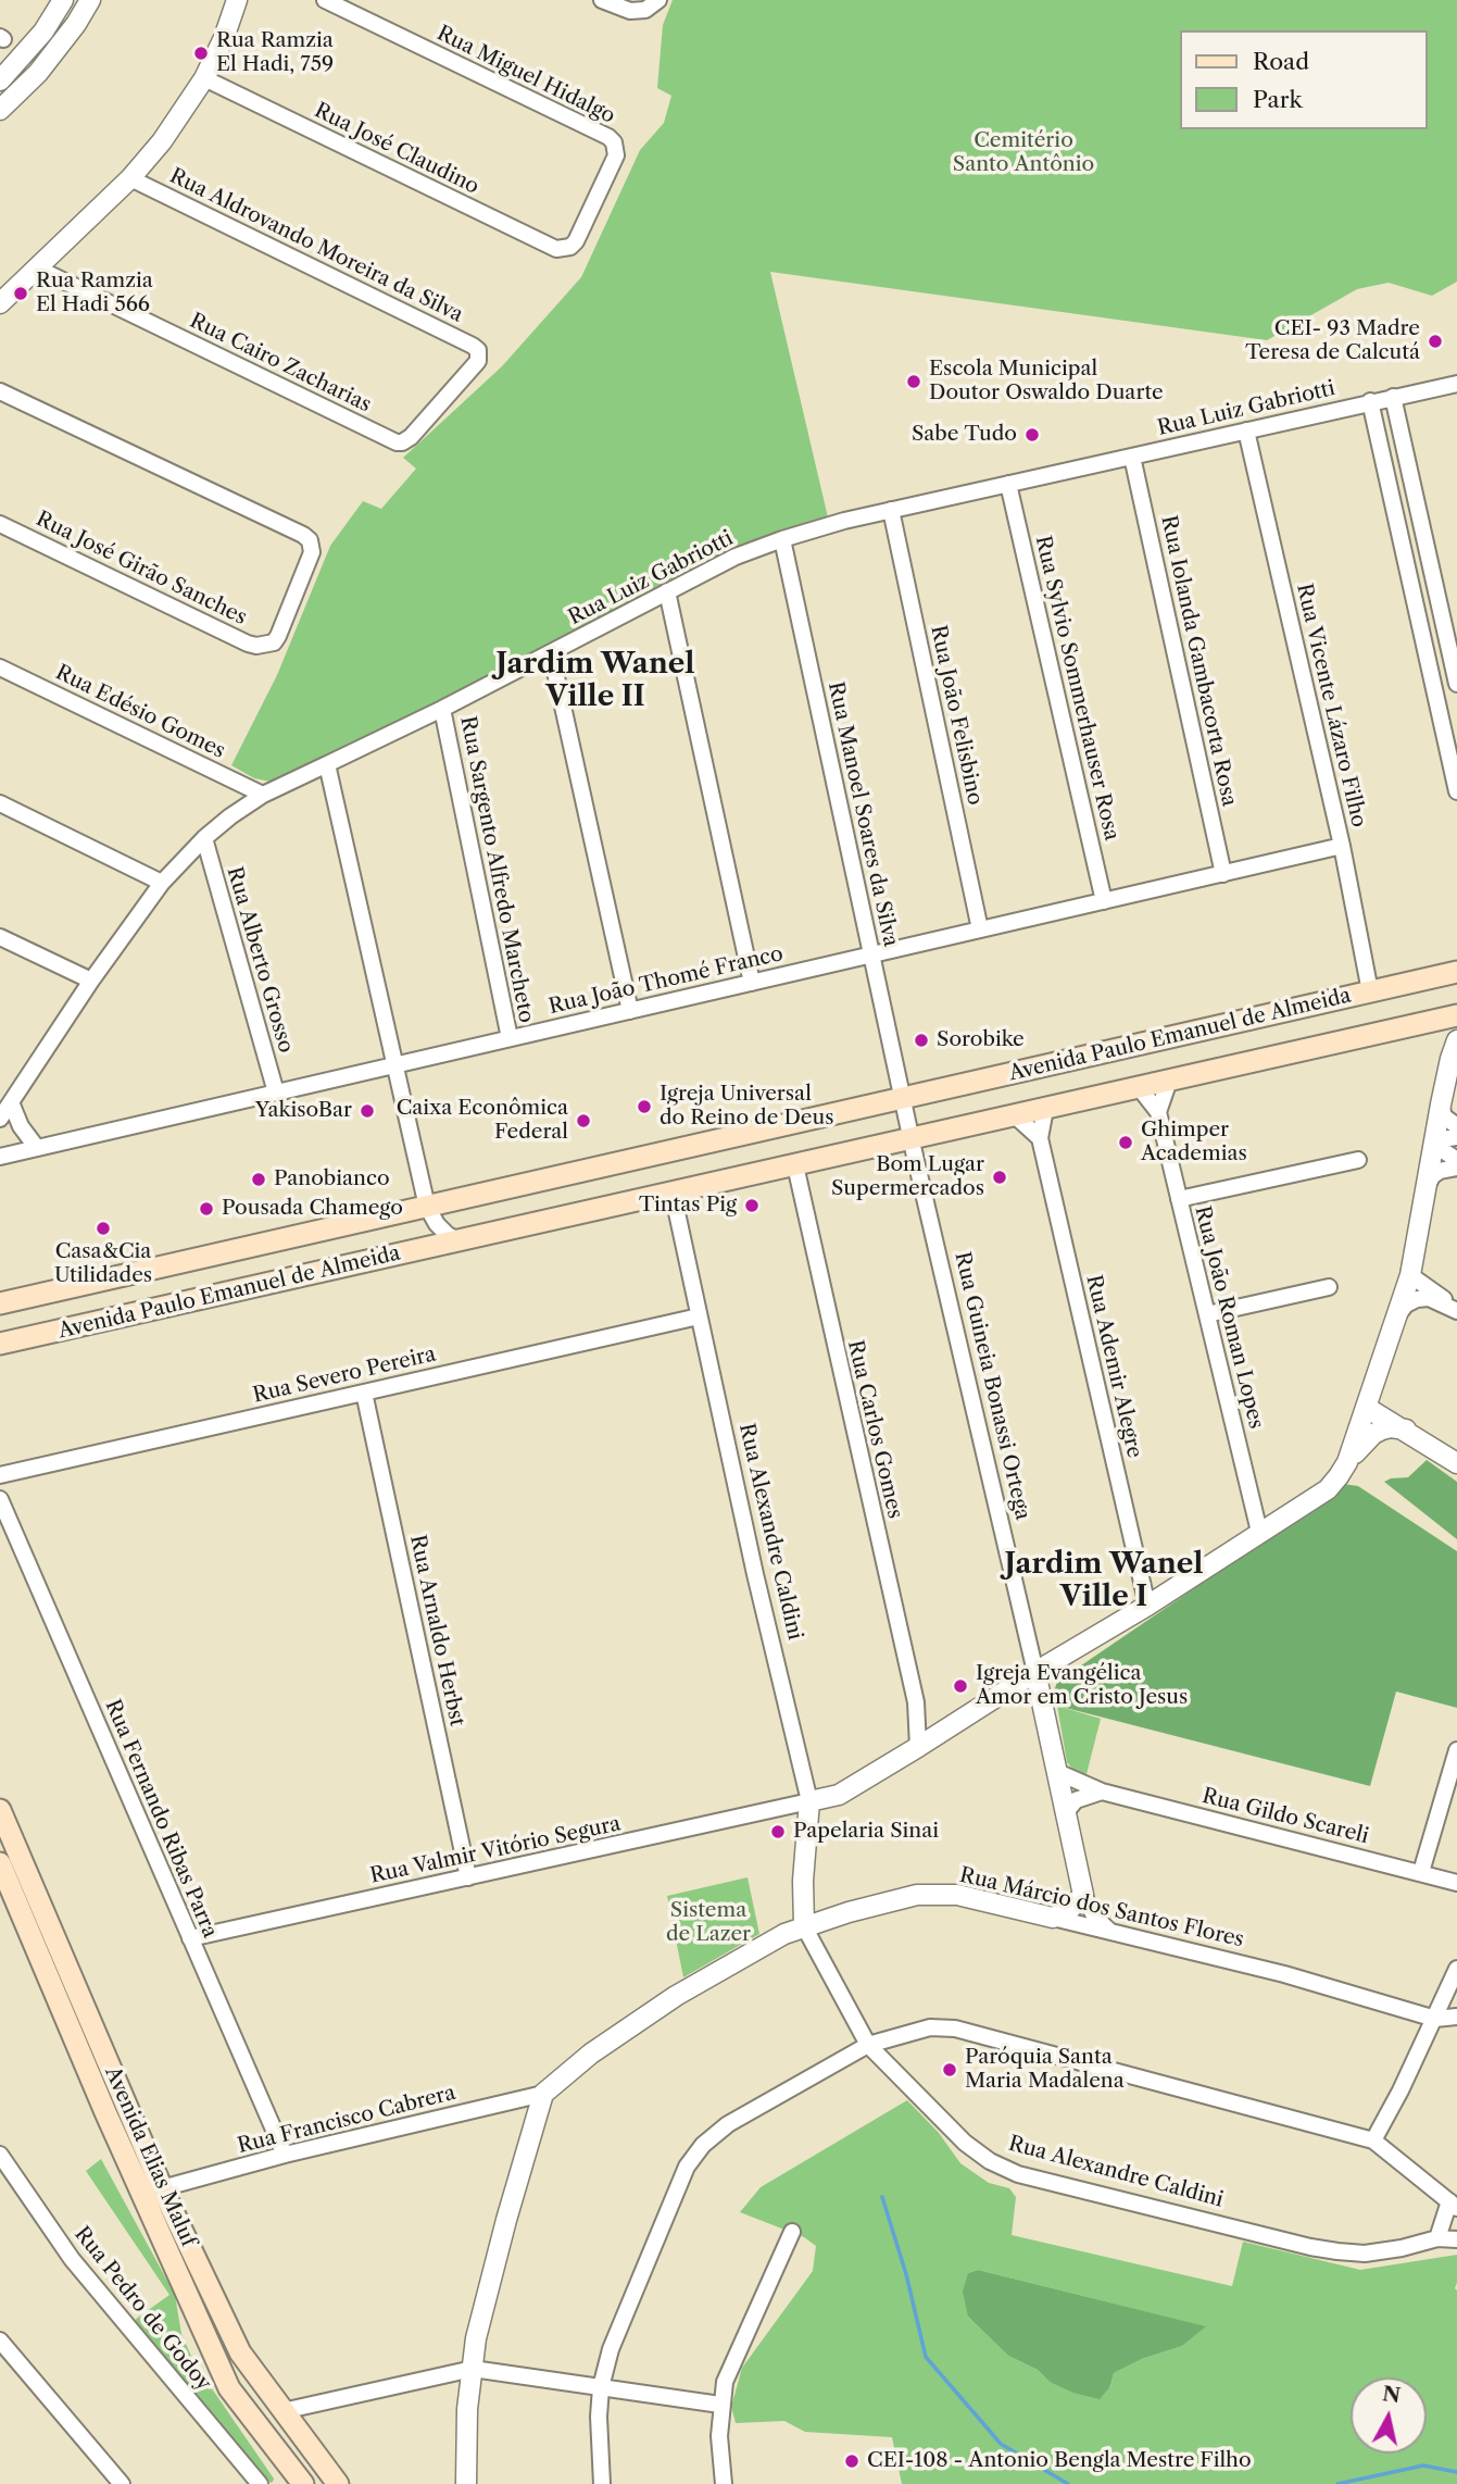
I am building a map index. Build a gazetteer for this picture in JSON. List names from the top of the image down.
{
  "streets": {
    "main road": ["Avenida Paulo Emanuel de Almeida", "Avenida Elias Maluf"],
    "street": [
      "Rua Miguel Hidalgo",
      "Rua José Claudino",
      "Rua Aldrovando Moreira da Silva",
      "Rua Cairo Zacharias",
      "Rua Luiz Gabriotti",
      "Rua José Girão Sanches",
      "Rua Iolanda Gambacorta Rosa",
      "Rua Sylvio Sommerhauser Rosa",
      "Rua Vicente Lázaro Filho",
      "Rua Edésio Gomes",
      "Rua João Felisbino",
      "Rua Manoel Soares da Silva",
      "Rua Sargento Alfredo Marcheto",
      "Rua Alberto Grosso",
      "Rua João Thomé Franco",
      "Rua João Roman Lopes",
      "Rua Ademir Alegre",
      "Rua Severo Pereira",
      "Rua Guineia Bonassi Ortega",
      "Rua Carlos Gomes",
      "Rua Alexandre Caldini",
      "Rua Arnaldo Herbst",
      "Rua Gildo Scareli",
      "Rua Fernando Ribas Parra",
      "Rua Valmir Vitório Segura",
      "Rua Márcio dos Santos Flores",
      "Rua Francisco Cabrera",
      "Rua Pedro de Godoy"
    ]
  },
  "crossings": [
    ["Rua Miguel Hidalgo", "Rua José Claudino"],
    ["Rua Aldrovando Moreira da Silva", "Rua Cairo Zacharias"],
    ["Rua Luiz Gabriotti", "Rua Iolanda Gambacorta Rosa"],
    ["Rua Luiz Gabriotti", "Rua Sylvio Sommerhauser Rosa"],
    ["Rua Luiz Gabriotti", "Rua Vicente Lázaro Filho"],
    ["Rua Luiz Gabriotti", "Rua Edésio Gomes"],
    ["Rua Luiz Gabriotti", "Rua João Felisbino"],
    ["Rua Luiz Gabriotti", "Rua Manoel Soares da Silva"],
    ["Rua Luiz Gabriotti", "Rua Sargento Alfredo Marcheto"],
    ["Rua Luiz Gabriotti", "Rua Alberto Grosso"],
    ["Rua Iolanda Gambacorta Rosa", "Rua João Thomé Franco"],
    ["Rua Sylvio Sommerhauser Rosa", "Rua João Thomé Franco"],
    ["Rua Vicente Lázaro Filho", "Rua João Thomé Franco"],
    ["Rua Vicente Lázaro Filho", "Avenida Paulo Emanuel de Almeida"],
    ["Rua João Felisbino", "Rua João Thomé Franco"],
    ["Rua Manoel Soares da Silva", "Rua João Thomé Franco"],
    ["Rua Manoel Soares da Silva", "Avenida Paulo Emanuel de Almeida"],
    ["Rua Sargento Alfredo Marcheto", "Rua João Thomé Franco"],
    ["Rua Alberto Grosso", "Rua João Thomé Franco"],
    ["Avenida Paulo Emanuel de Almeida", "Rua João Roman Lopes"],
    ["Avenida Paulo Emanuel de Almeida", "Rua Ademir Alegre"],
    ["Avenida Paulo Emanuel de Almeida", "Rua Guineia Bonassi Ortega"],
    ["Avenida Paulo Emanuel de Almeida", "Rua Carlos Gomes"],
    ["Avenida Paulo Emanuel de Almeida", "Rua Alexandre Caldini"],
    ["Rua Severo Pereira", "Rua Alexandre Caldini"],
    ["Rua Severo Pereira", "Rua Arnaldo Herbst"],
    ["Rua Guineia Bonassi Ortega", "Rua Gildo Scareli"],
    ["Rua Guineia Bonassi Ortega", "Rua Márcio dos Santos Flores"],
    ["Rua Alexandre Caldini", "Rua Valmir Vitório Segura"],
    ["Rua Alexandre Caldini", "Rua Márcio dos Santos Flores"],
    ["Rua Arnaldo Herbst", "Rua Valmir Vitório Segura"],
    ["Rua Fernando Ribas Parra", "Rua Valmir Vitório Segura"],
    ["Rua Fernando Ribas Parra", "Rua Francisco Cabrera"],
    ["Rua Márcio dos Santos Flores", "Rua Francisco Cabrera"],
    ["Rua Francisco Cabrera", "Avenida Elias Maluf"]
  ],
  "districts": ["Jardim Wanel Ville II", "Jardim Wanel Ville I"],
  "parks": ["Cemitério Santo Antônio", "Sistema de Lazer"],
  "places": [
    "Rua Ramzia El Hadi, 759",
    "Rua Ramzia El Hadi 566",
    "CEI- 93 Madre Teresa de Calcutá",
    "Escola Municipal Doutor Oswaldo Duarte",
    "Sabe Tudo",
    "Sorobike",
    "Igreja Universal do Reino de Deus",
    "YakisoBar",
    "Caixa Econômica Federal",
    "Ghimper Academias",
    "Bom Lugar Supermercados",
    "Panobianco",
    "Tintas Pig",
    "Pousada Chamego",
    "Casa&Cia Utilidades",
    "Igreja Evangélica Amor em Cristo Jesus",
    "Papelaria Sinai",
    "Paróquia Santa Maria Madalena",
    "CEI-108 - Antonio Bengla Mestre Filho"
  ],
  "legend": ["Road", "Park"],
  "north": "top"
}
